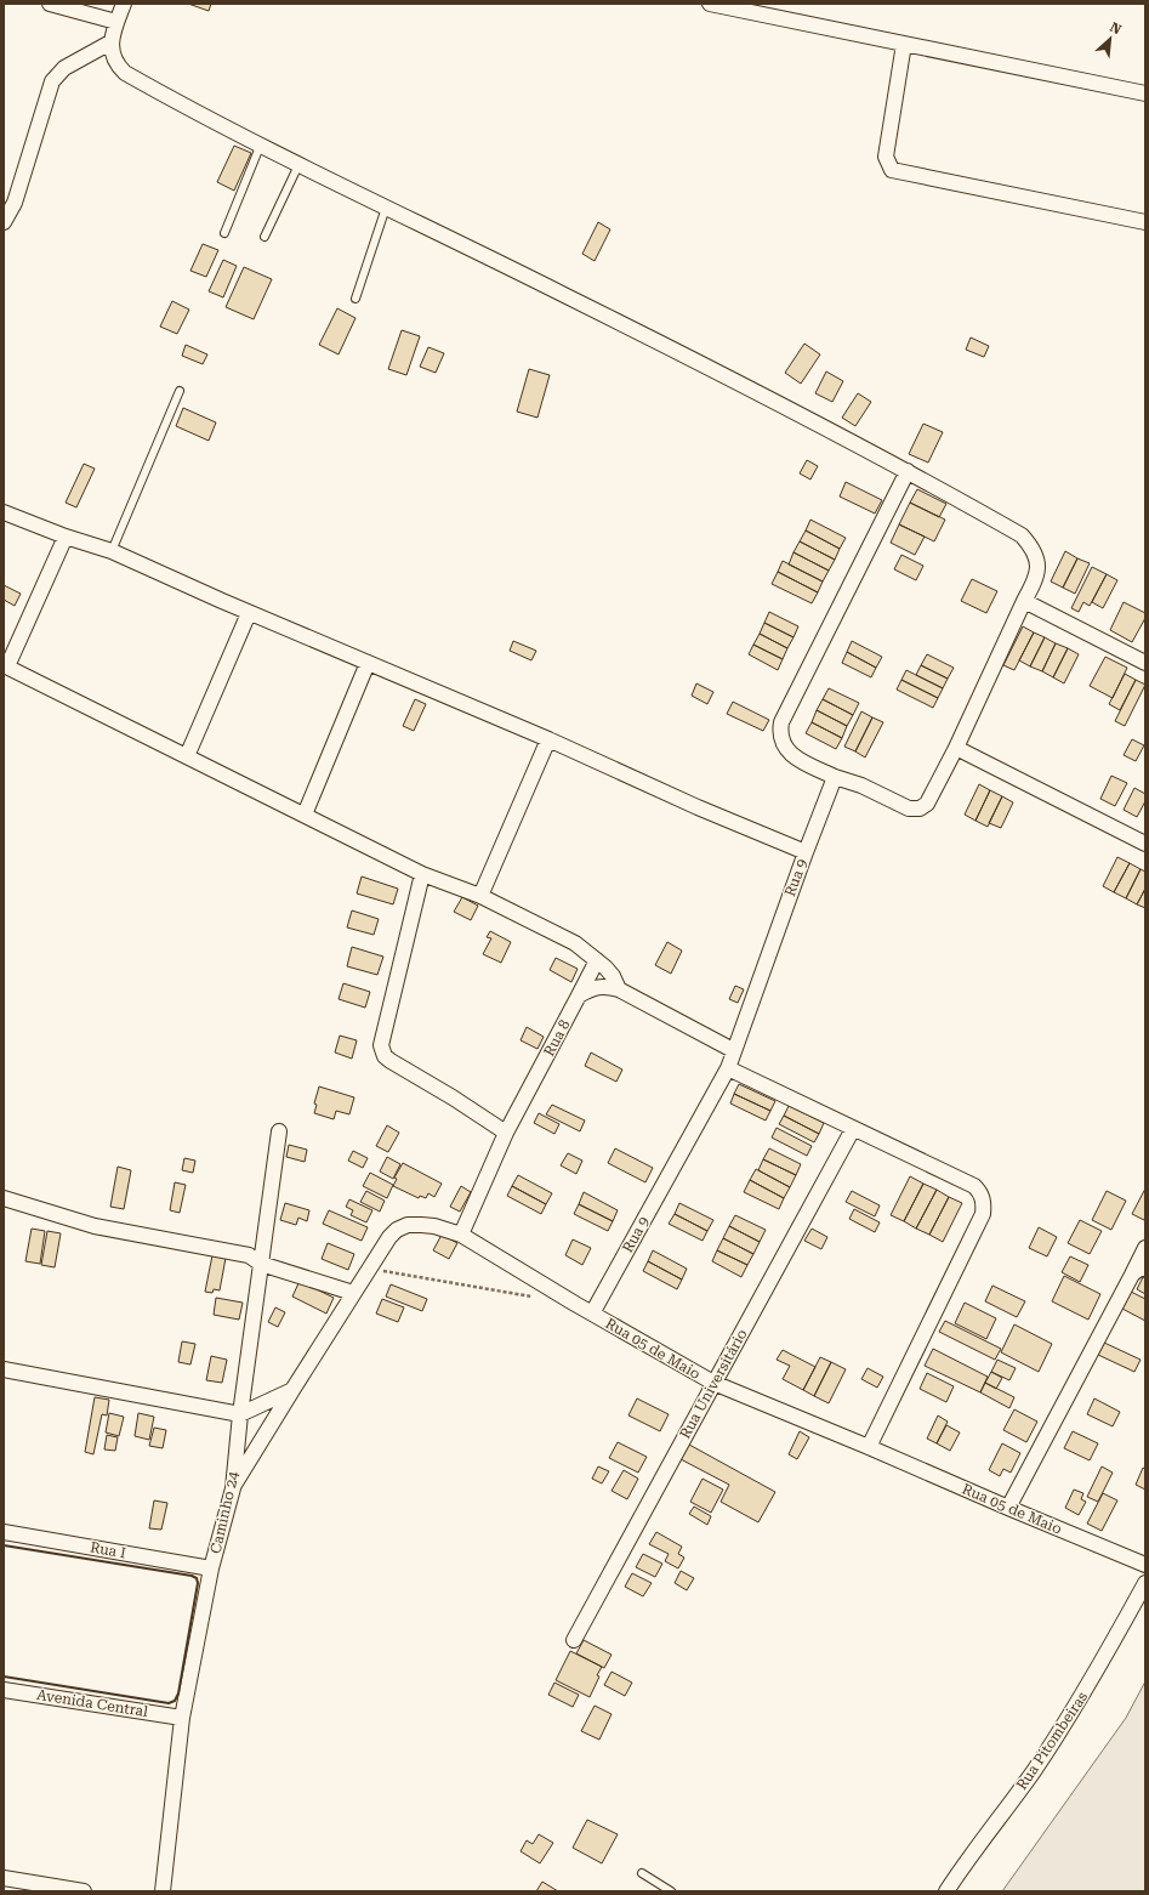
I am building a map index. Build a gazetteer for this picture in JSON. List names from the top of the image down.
{
  "streets": {
    "street": [
      "Rua 9",
      "Rua 8",
      "Rua 05 de Maio",
      "Rua Universitário",
      "Caminho 24",
      "Rua I",
      "Avenida Central",
      "Rua Pitombeiras"
    ]
  },
  "crossings": [
    ["Rua 9", "Rua 05 de Maio"],
    ["Rua 8", "Rua 05 de Maio"],
    ["Rua 05 de Maio", "Rua Universitário"],
    ["Rua 05 de Maio", "Caminho 24"],
    ["Caminho 24", "Rua I"],
    ["Caminho 24", "Avenida Central"]
  ],
  "north": "top right"
}
